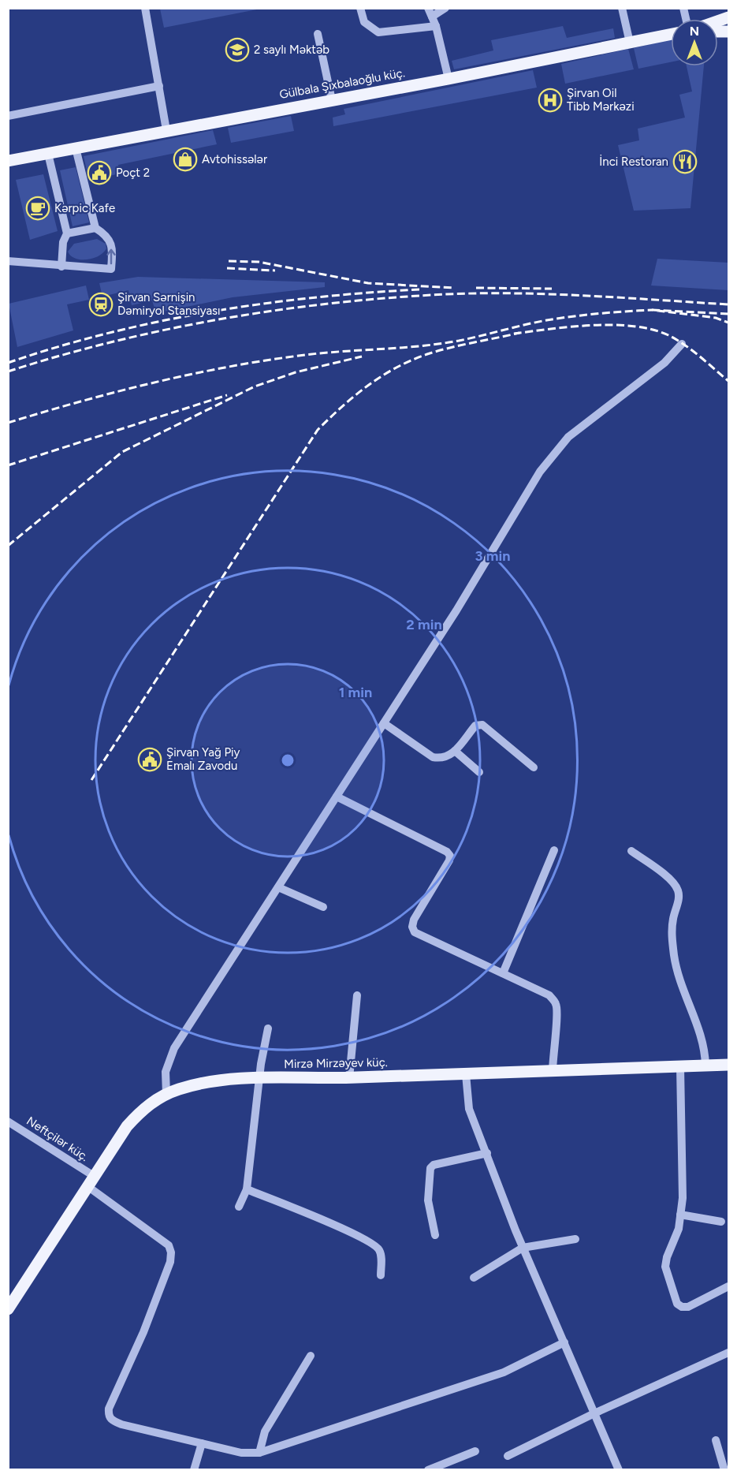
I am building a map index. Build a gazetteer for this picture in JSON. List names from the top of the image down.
{
  "streets": {
    "main road": ["Gülbala Şıxbalaoğlu küç.", "Mirzə Mirzəyev küç."],
    "street": ["Neftçilər küç."]
  },
  "crossings": [
    ["Mirzə Mirzəyev küç.", "Neftçilər küç."]
  ],
  "places": {
    "school or university": ["2 saylı Məktəb"],
    "hospital": ["Şirvan Oil Tibb Mərkəzi"],
    "shop": ["Avtohissələr"],
    "restaurant": ["İnci Restoran"],
    "public building": ["Poçt 2", "Şirvan Yağ Piy Emalı Zavodu"],
    "cafe": ["Kərpic Kafe"],
    "station": ["Şirvan Sərnişin Dəmiryol Stansiyası"]
  },
  "north": "top",
  "rings": ["3 min", "2 min", "1 min"]
}
